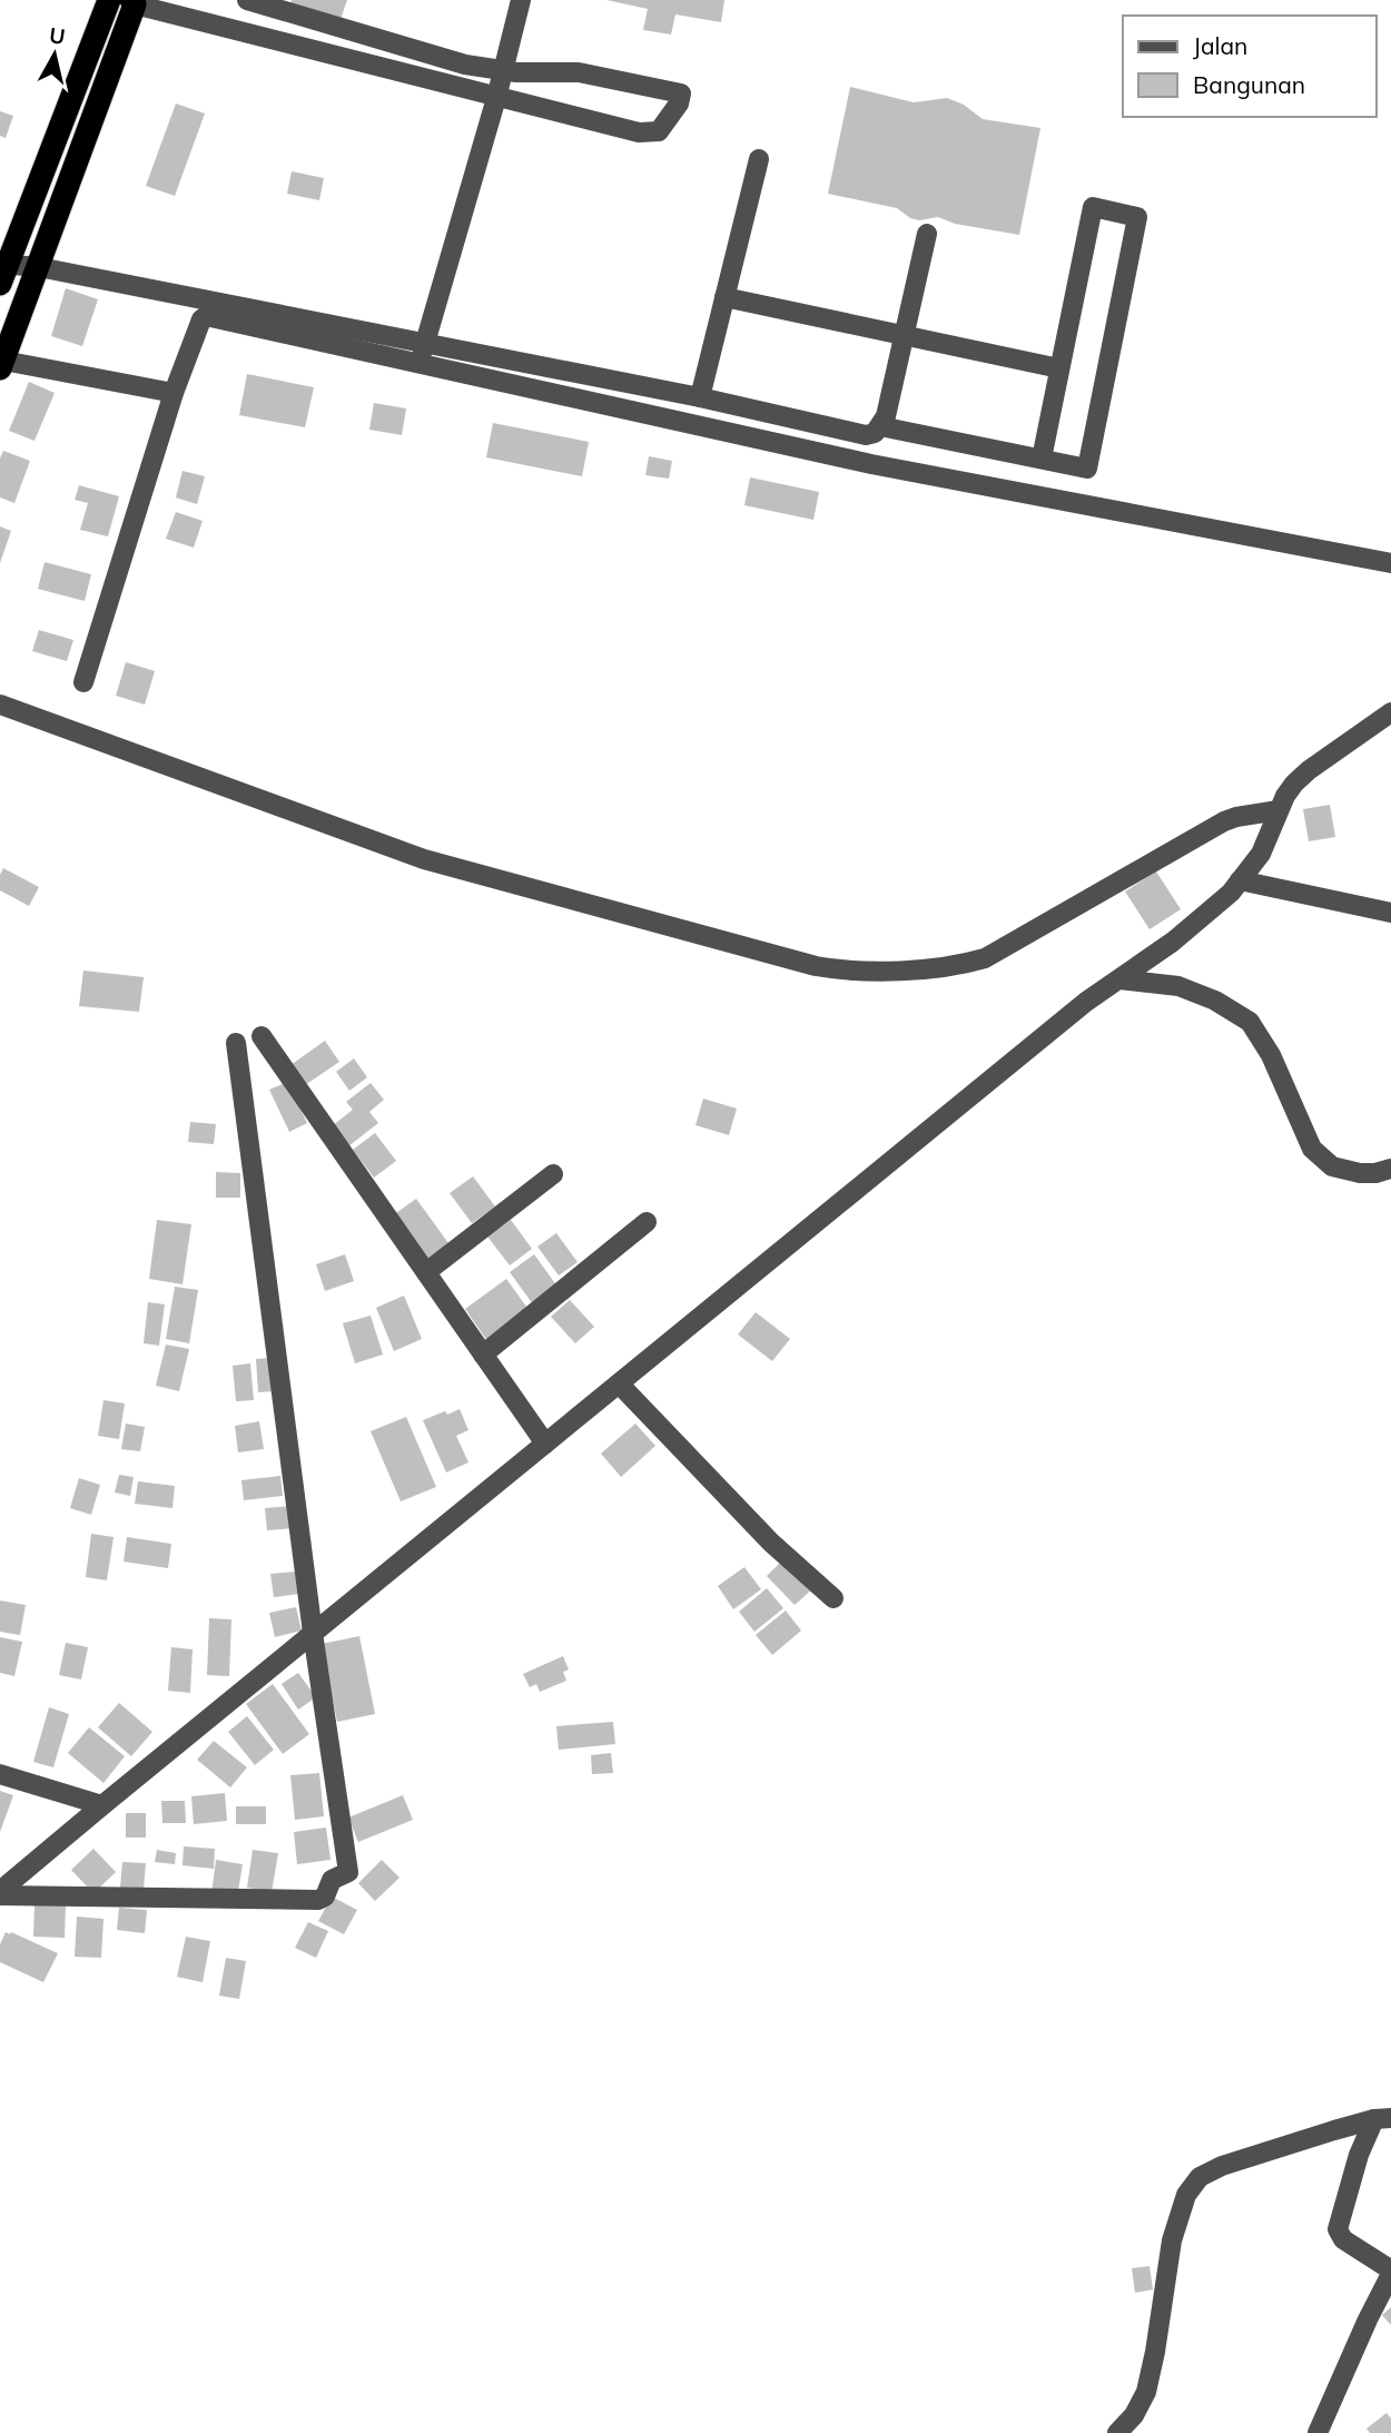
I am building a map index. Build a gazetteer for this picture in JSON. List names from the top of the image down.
{
  "legend": ["Jalan", "Bangunan"],
  "north": "top"
}
